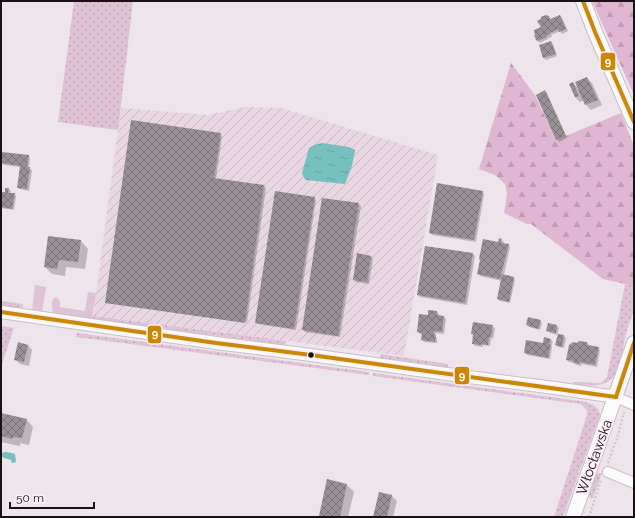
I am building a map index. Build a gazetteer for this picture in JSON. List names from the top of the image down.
{
  "streets": {
    "main road": ["Włocławska"]
  },
  "lines": ["transit line 9"],
  "scale_bar": "50 m"
}
